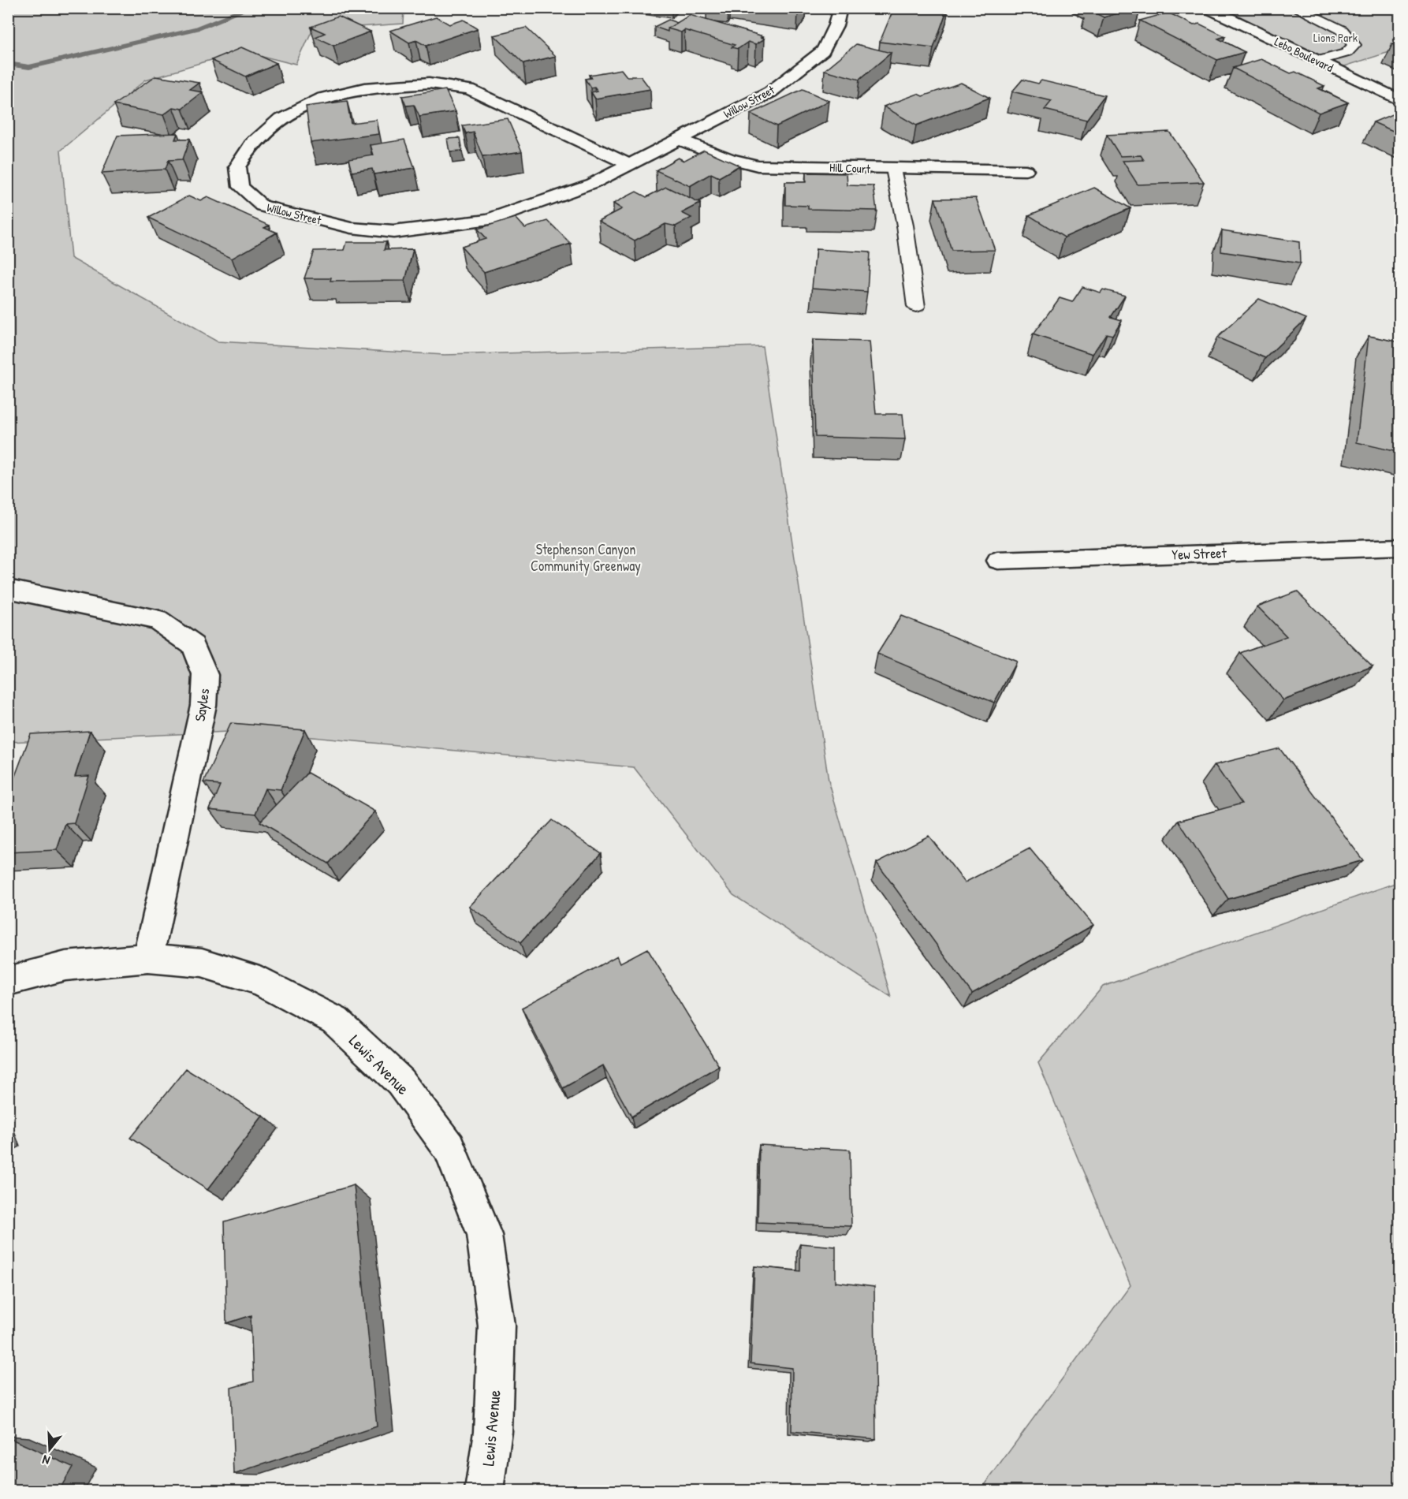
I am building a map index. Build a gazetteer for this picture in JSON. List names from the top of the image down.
{
  "streets": {
    "street": [
      "Lebo Boulevard",
      "Willow Street",
      "Hill Court",
      "Yew Street",
      "Sayles",
      "Lewis Avenue"
    ]
  },
  "crossings": [
    ["Willow Street", "Hill Court"],
    ["Sayles", "Lewis Avenue"]
  ],
  "parks": ["Lions Park", "Stephenson Canyon Community Greenway"],
  "north": "bottom"
}
